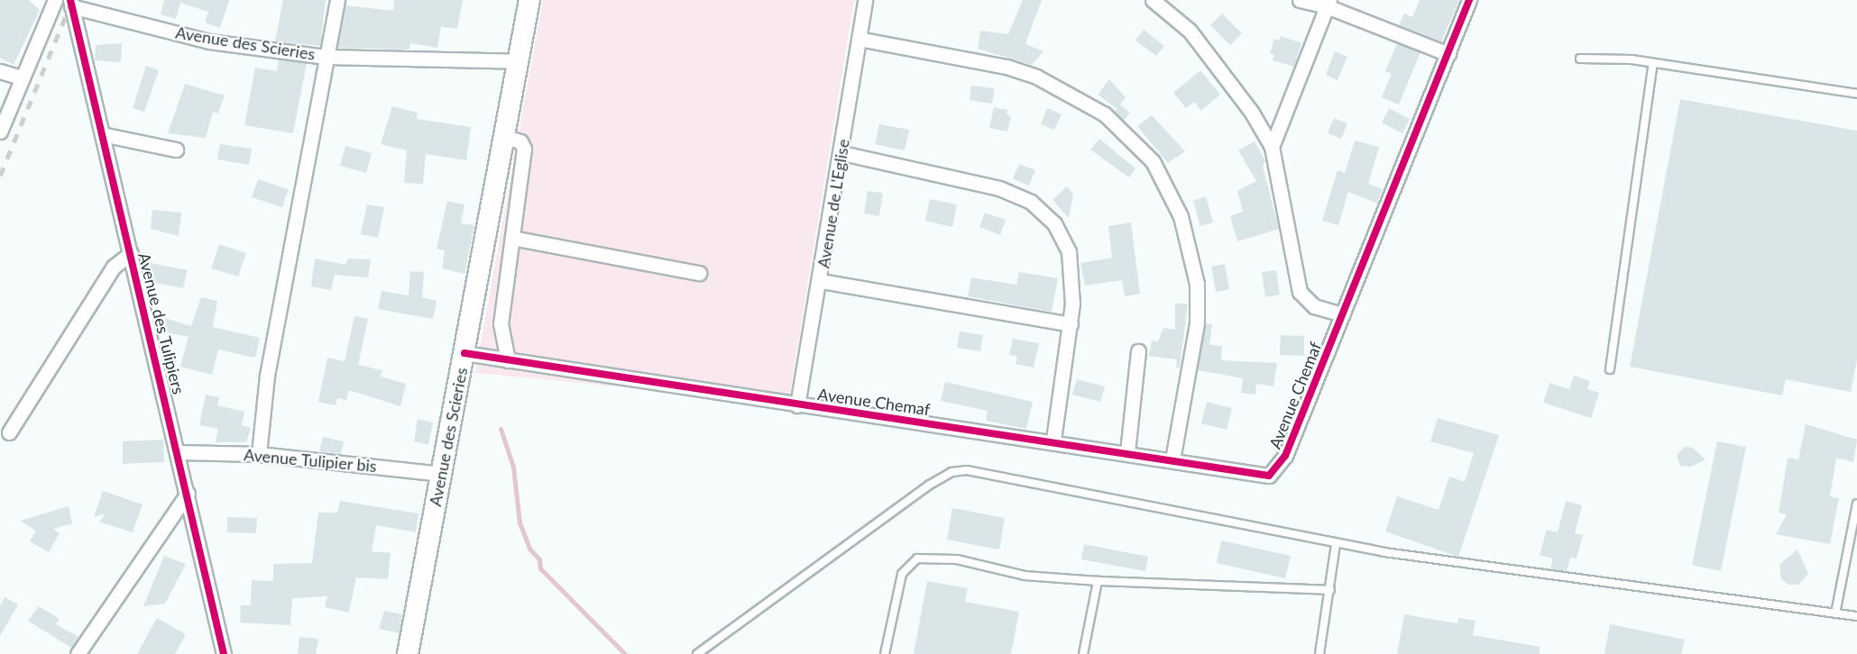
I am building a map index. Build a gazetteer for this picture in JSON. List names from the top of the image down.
{
  "streets": {
    "street": [
      "Avenue des Scieries",
      "Avenue de L'Eglise",
      "Avenue des Tulipiers",
      "Avenue Chemaf",
      "Avenue Tulipier bis"
    ]
  },
  "crossings": [
    ["Avenue des Scieries", "Avenue des Tulipiers"],
    ["Avenue des Scieries", "Avenue Chemaf"],
    ["Avenue des Scieries", "Avenue Tulipier bis"],
    ["Avenue de L'Eglise", "Avenue Chemaf"],
    ["Avenue des Tulipiers", "Avenue Tulipier bis"]
  ]
}
